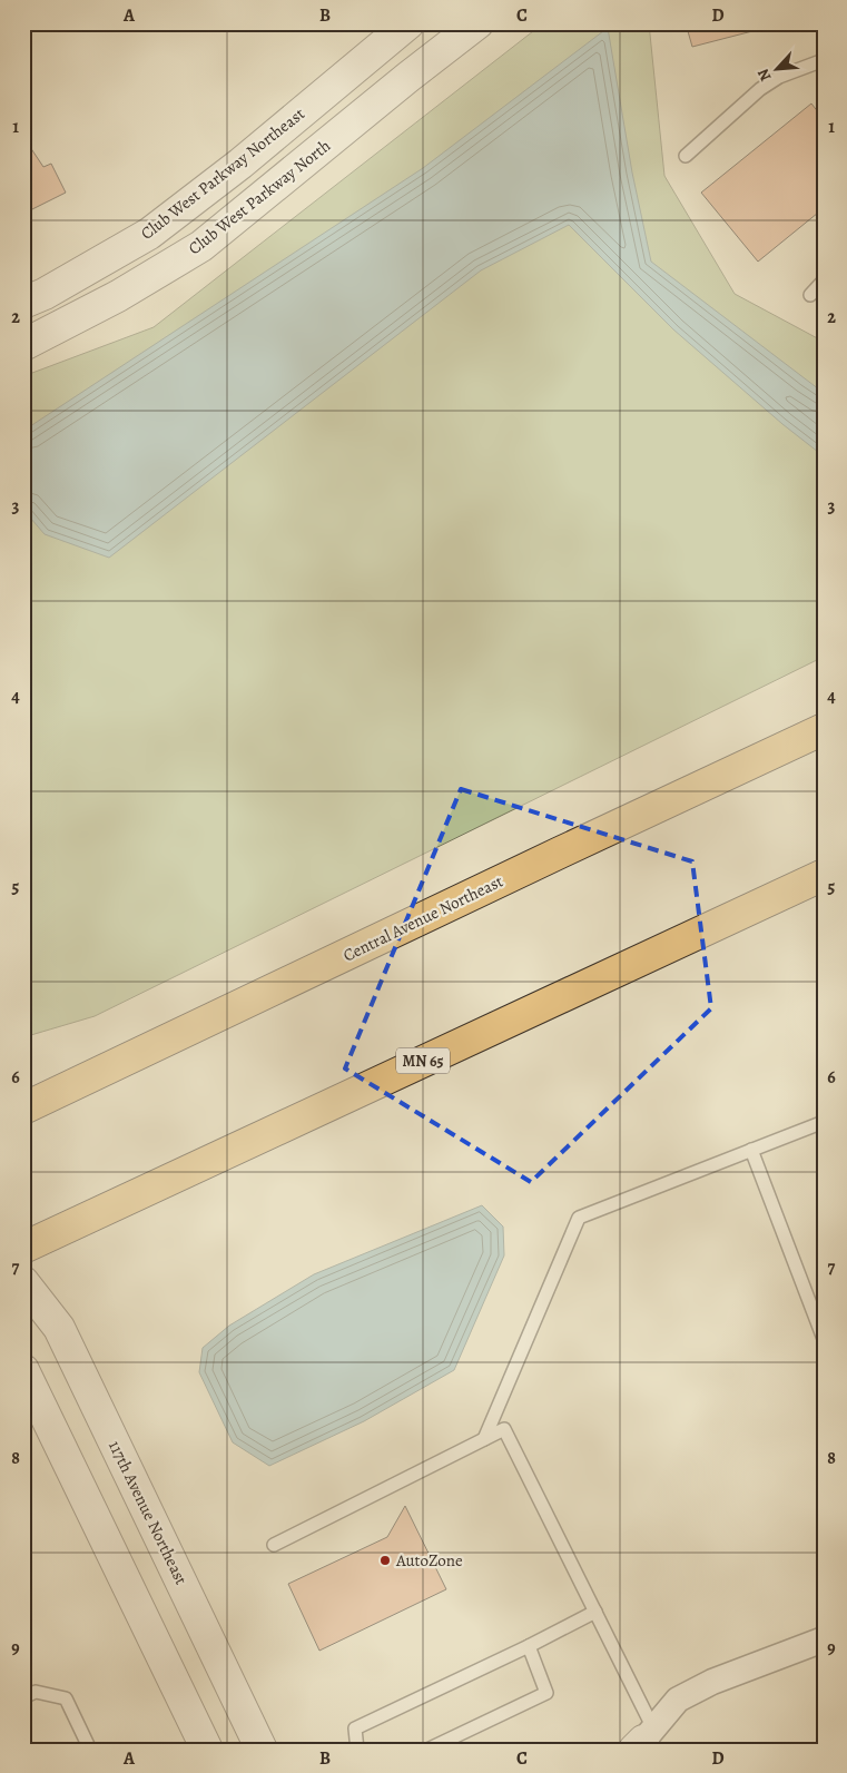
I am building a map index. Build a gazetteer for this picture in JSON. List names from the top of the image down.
{
  "streets": {
    "highway": ["Central Avenue Northeast", "MN 65"],
    "street": ["Club West Parkway Northeast", "Club West Parkway North", "117th Avenue Northeast"]
  },
  "places": ["AutoZone"],
  "north": "bottom left",
  "grid": {
    "columns": [
      "A",
      "B",
      "C",
      "D"
    ],
    "rows": [
      "1",
      "2",
      "3",
      "4",
      "5",
      "6",
      "7",
      "8",
      "9"
    ]
  }
}
